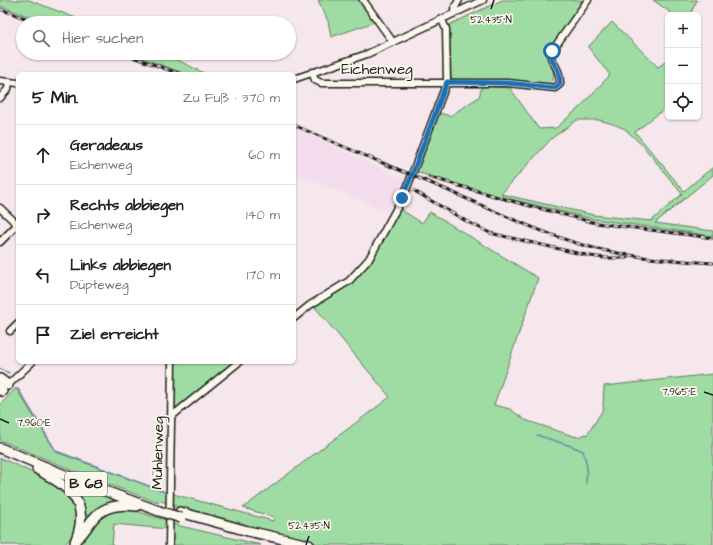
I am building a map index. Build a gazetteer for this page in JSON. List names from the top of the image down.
{
  "streets": {
    "highway": ["B 68"],
    "street": ["Eichenweg", "Mühlenweg"]
  },
  "page": {
    "map_buttons": ["+", "−"],
    "search": "Hier suchen",
    "heading": ["5 Min.", "Zu Fuß · 370 m"],
    "list": [
      ["Geradeaus", "Eichenweg", "60 m"],
      ["Rechts abbiegen", "Eichenweg", "140 m"],
      ["Links abbiegen", "Düpteweg", "170 m"],
      "Ziel erreicht"
    ]
  },
  "coordinates": ["52.435°N", "7.965°E", "7.960°E"]
}
